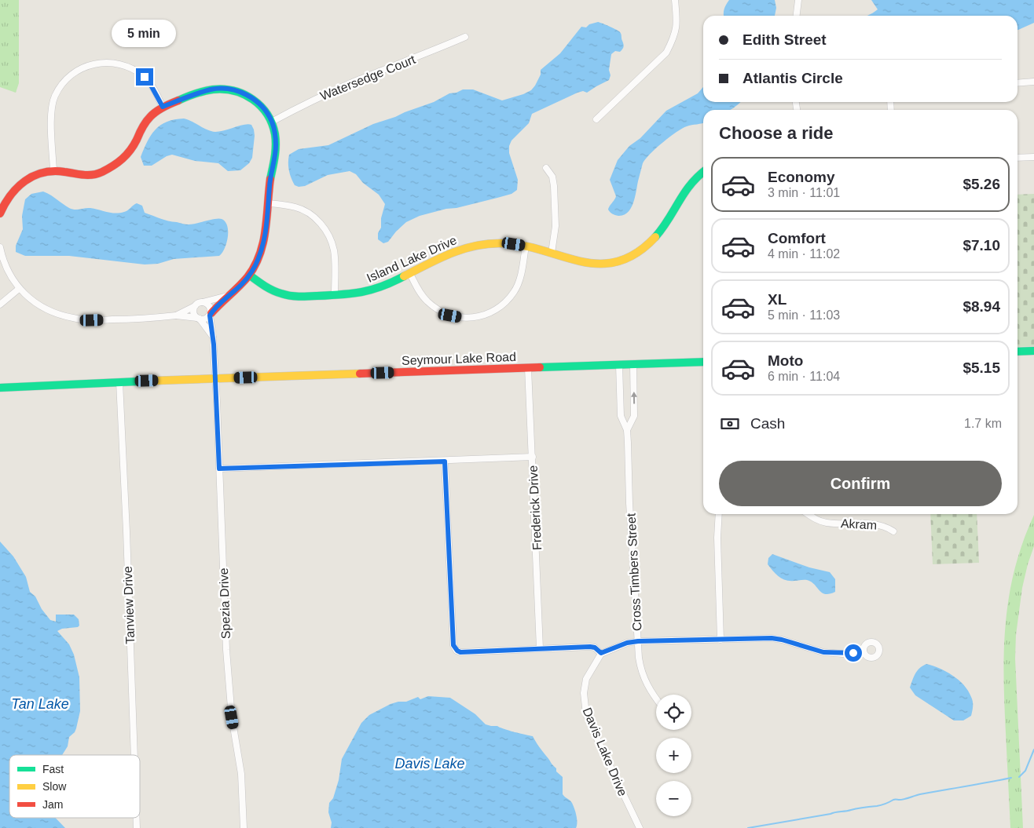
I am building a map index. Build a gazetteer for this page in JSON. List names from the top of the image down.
{
  "streets": {
    "street": [
      "Watersedge Court",
      "Island Lake Drive",
      "Seymour Lake Road",
      "Frederick Drive",
      "Akram",
      "Cross Timbers Street",
      "Spezia Drive",
      "Tanview Drive",
      "Davis Lake Drive"
    ]
  },
  "crossings": [
    ["Seymour Lake Road", "Frederick Drive"],
    ["Seymour Lake Road", "Cross Timbers Street"],
    ["Seymour Lake Road", "Spezia Drive"],
    ["Seymour Lake Road", "Tanview Drive"]
  ],
  "water": ["Tan Lake", "Davis Lake"],
  "legend": ["Fast", "Slow", "Jam"],
  "page": {
    "banner": ["Edith Street", "Atlantis Circle"],
    "bubble": "5 min",
    "heading": "Choose a ride",
    "list": [
      {
        "name": "Economy",
        "note": "3 min · 11:01",
        "value": "$5.26"
      },
      {
        "name": "Comfort",
        "note": "4 min · 11:02",
        "value": "$7.10"
      },
      {
        "name": "XL",
        "note": "5 min · 11:03",
        "value": "$8.94"
      },
      {
        "name": "Moto",
        "note": "6 min · 11:04",
        "value": "$5.15"
      }
    ],
    "pay": ["Cash", "1.7 km"],
    "buttons": "Confirm",
    "map_buttons": ["+", "−"]
  }
}
